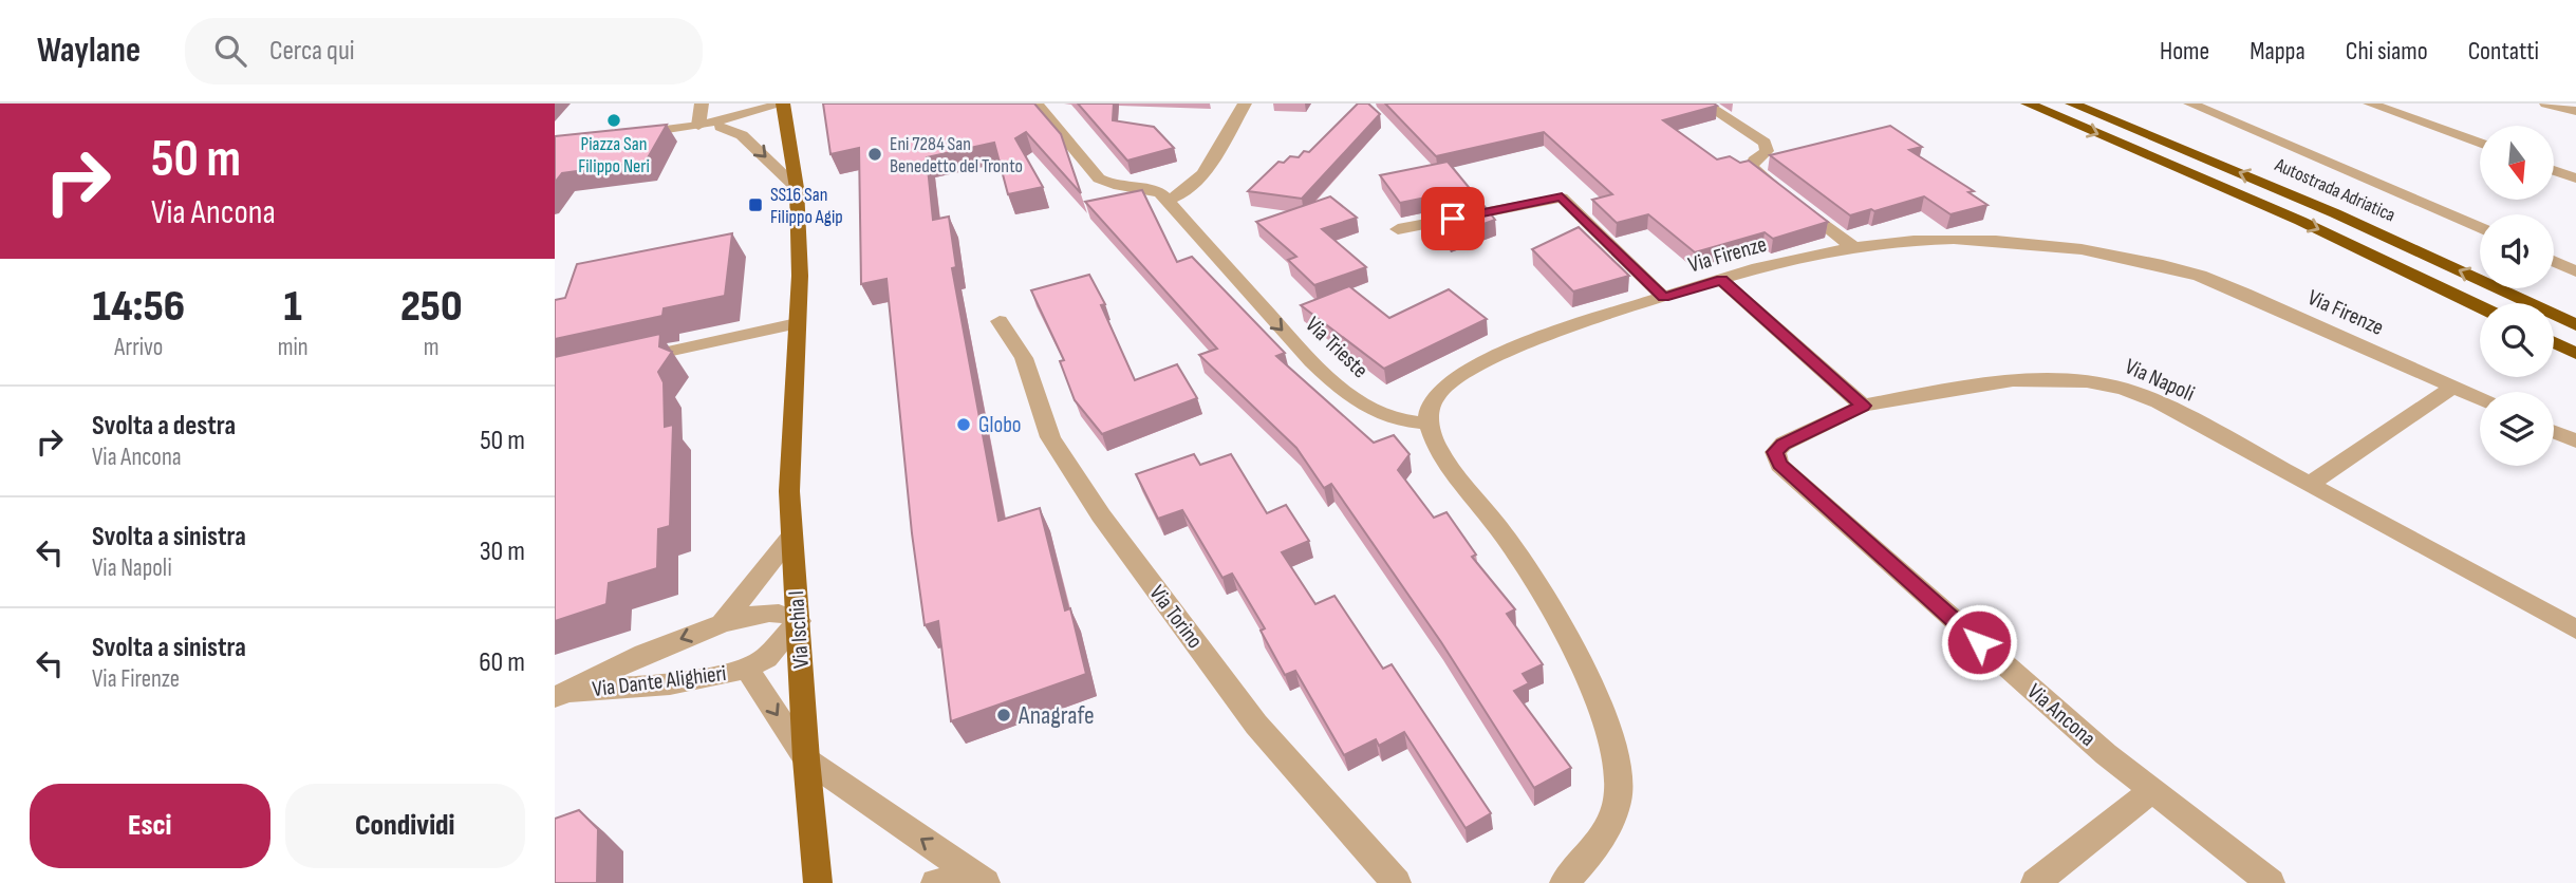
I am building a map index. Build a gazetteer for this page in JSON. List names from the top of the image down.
{
  "streets": {
    "highway": ["Autostrada Adriatica"],
    "main road": ["Via Ischia I"],
    "street": [
      "Via Firenze",
      "Via Trieste",
      "Via Napoli",
      "Via Torino",
      "Via Dante Alighieri",
      "Via Ancona"
    ]
  },
  "crossings": [
    ["Via Firenze", "Via Trieste"],
    ["Via Napoli", "Via Ancona"],
    ["Via Ischia I", "Via Dante Alighieri"]
  ],
  "one_way": ["Via Trieste"],
  "places": {
    "other": [
      "Piazza San Filippo Neri",
      "Eni 7284 San Benedetto del Tronto",
      "Globo",
      "Anagrafe"
    ],
    "transit": ["SS16 San Filippo Agip"]
  },
  "north": "bottom",
  "page": {
    "header": "Waylane",
    "search": "Cerca qui",
    "nav": [
      "Home",
      "Mappa",
      "Chi siamo",
      "Contatti"
    ],
    "turn": ["50 m", "Via Ancona"],
    "eta": [
      "14:56",
      "Arrivo",
      "1",
      "min",
      "250",
      "m"
    ],
    "list": [
      {
        "name": "Svolta a destra",
        "note": "Via Ancona",
        "value": "50 m"
      },
      {
        "name": "Svolta a sinistra",
        "note": "Via Napoli",
        "value": "30 m"
      },
      {
        "name": "Svolta a sinistra",
        "note": "Via Firenze",
        "value": "60 m"
      }
    ],
    "buttons": ["Esci", "Condividi"]
  }
}
